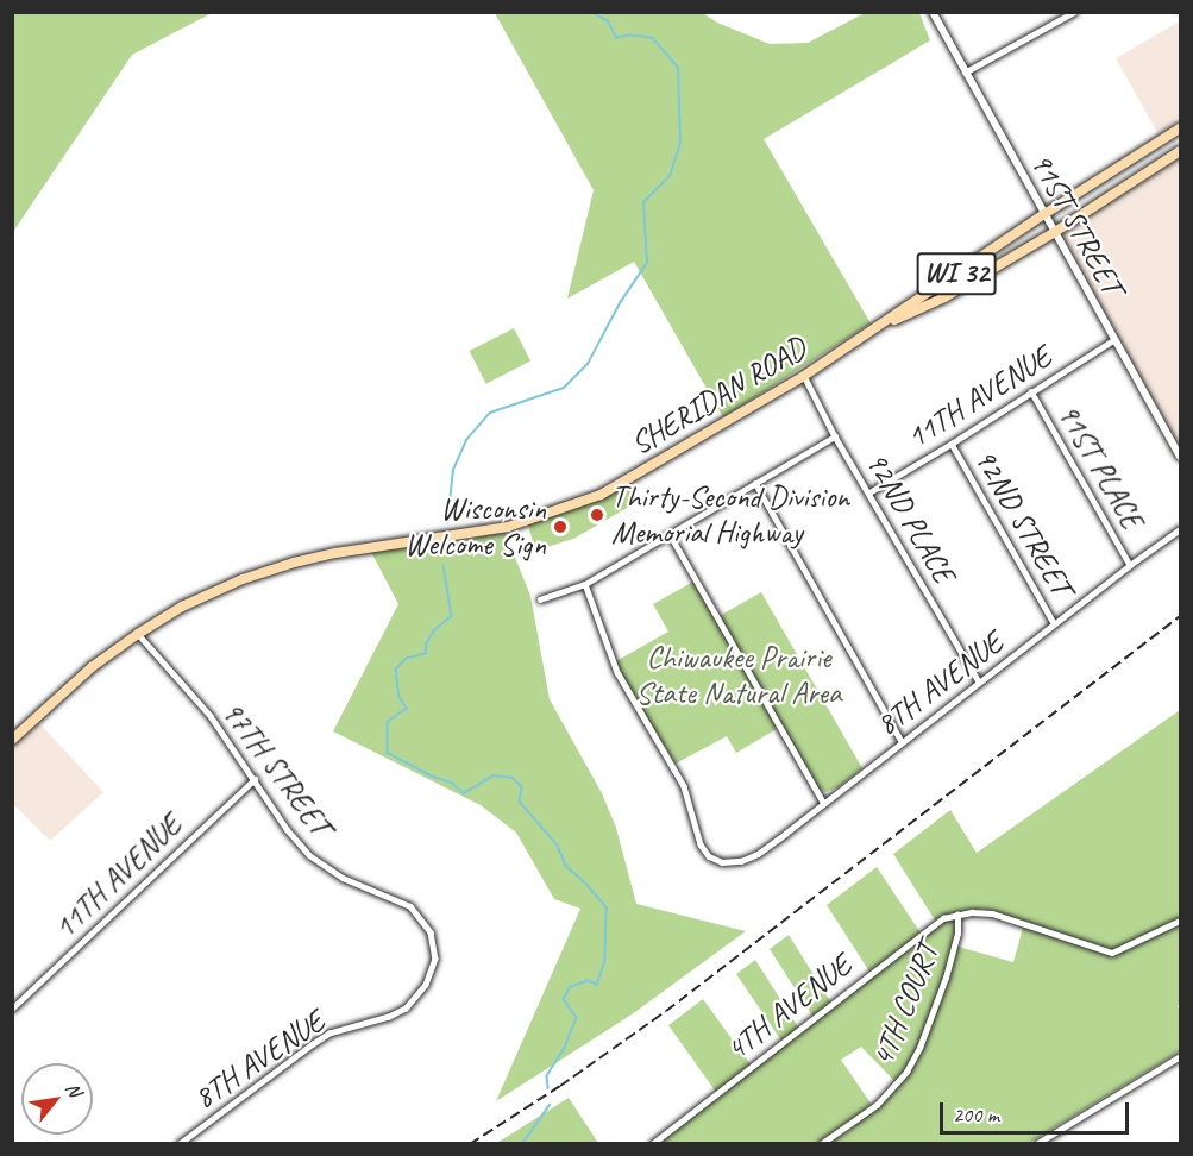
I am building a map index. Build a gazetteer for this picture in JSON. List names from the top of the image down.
{
  "streets": {
    "main road": ["WI 32", "SHERIDAN ROAD"],
    "street": [
      "91ST STREET",
      "11TH AVENUE",
      "91ST PLACE",
      "92ND PLACE",
      "92ND STREET",
      "8TH AVENUE",
      "97TH STREET",
      "4TH COURT",
      "4TH AVENUE"
    ]
  },
  "crossings": [
    ["91ST STREET", "SHERIDAN ROAD"],
    ["91ST STREET", "11TH AVENUE"],
    ["SHERIDAN ROAD", "92ND PLACE"],
    ["SHERIDAN ROAD", "97TH STREET"],
    ["11TH AVENUE", "91ST PLACE"],
    ["11TH AVENUE", "92ND PLACE"],
    ["11TH AVENUE", "92ND STREET"],
    ["11TH AVENUE", "97TH STREET"],
    ["91ST PLACE", "8TH AVENUE"],
    ["92ND PLACE", "8TH AVENUE"],
    ["92ND STREET", "8TH AVENUE"],
    ["8TH AVENUE", "97TH STREET"],
    ["4TH COURT", "4TH AVENUE"]
  ],
  "parks": ["Chiwaukee Prairie State Natural Area"],
  "places": ["Thirty-Second Division Memorial Highway", "Wisconsin Welcome Sign"],
  "scale_bar": "200 m",
  "north": "top right"
}
